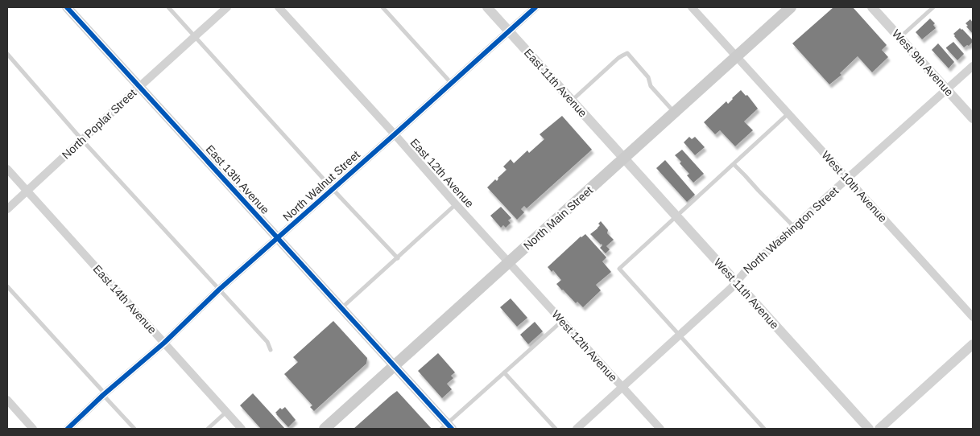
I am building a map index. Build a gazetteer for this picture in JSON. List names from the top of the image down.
{
  "streets": {
    "main road": ["North Main Street"],
    "street": [
      "West 9th Avenue",
      "East 11th Avenue",
      "North Poplar Street",
      "East 12th Avenue",
      "East 13th Avenue",
      "North Walnut Street",
      "West 10th Avenue",
      "North Washington Street",
      "West 11th Avenue",
      "East 14th Avenue",
      "West 12th Avenue"
    ]
  },
  "crossings": [
    ["West 9th Avenue", "North Washington Street"],
    ["East 11th Avenue", "North Walnut Street"],
    ["East 11th Avenue", "North Main Street"],
    ["East 11th Avenue", "West 11th Avenue"],
    ["North Poplar Street", "East 13th Avenue"],
    ["North Poplar Street", "East 14th Avenue"],
    ["East 12th Avenue", "North Walnut Street"],
    ["East 12th Avenue", "North Main Street"],
    ["East 12th Avenue", "West 12th Avenue"],
    ["East 13th Avenue", "North Walnut Street"],
    ["East 13th Avenue", "North Main Street"],
    ["North Walnut Street", "East 14th Avenue"],
    ["West 10th Avenue", "North Main Street"],
    ["West 10th Avenue", "North Washington Street"],
    ["North Main Street", "West 11th Avenue"],
    ["North Main Street", "West 12th Avenue"],
    ["North Washington Street", "West 11th Avenue"],
    ["North Washington Street", "West 12th Avenue"]
  ]
}
